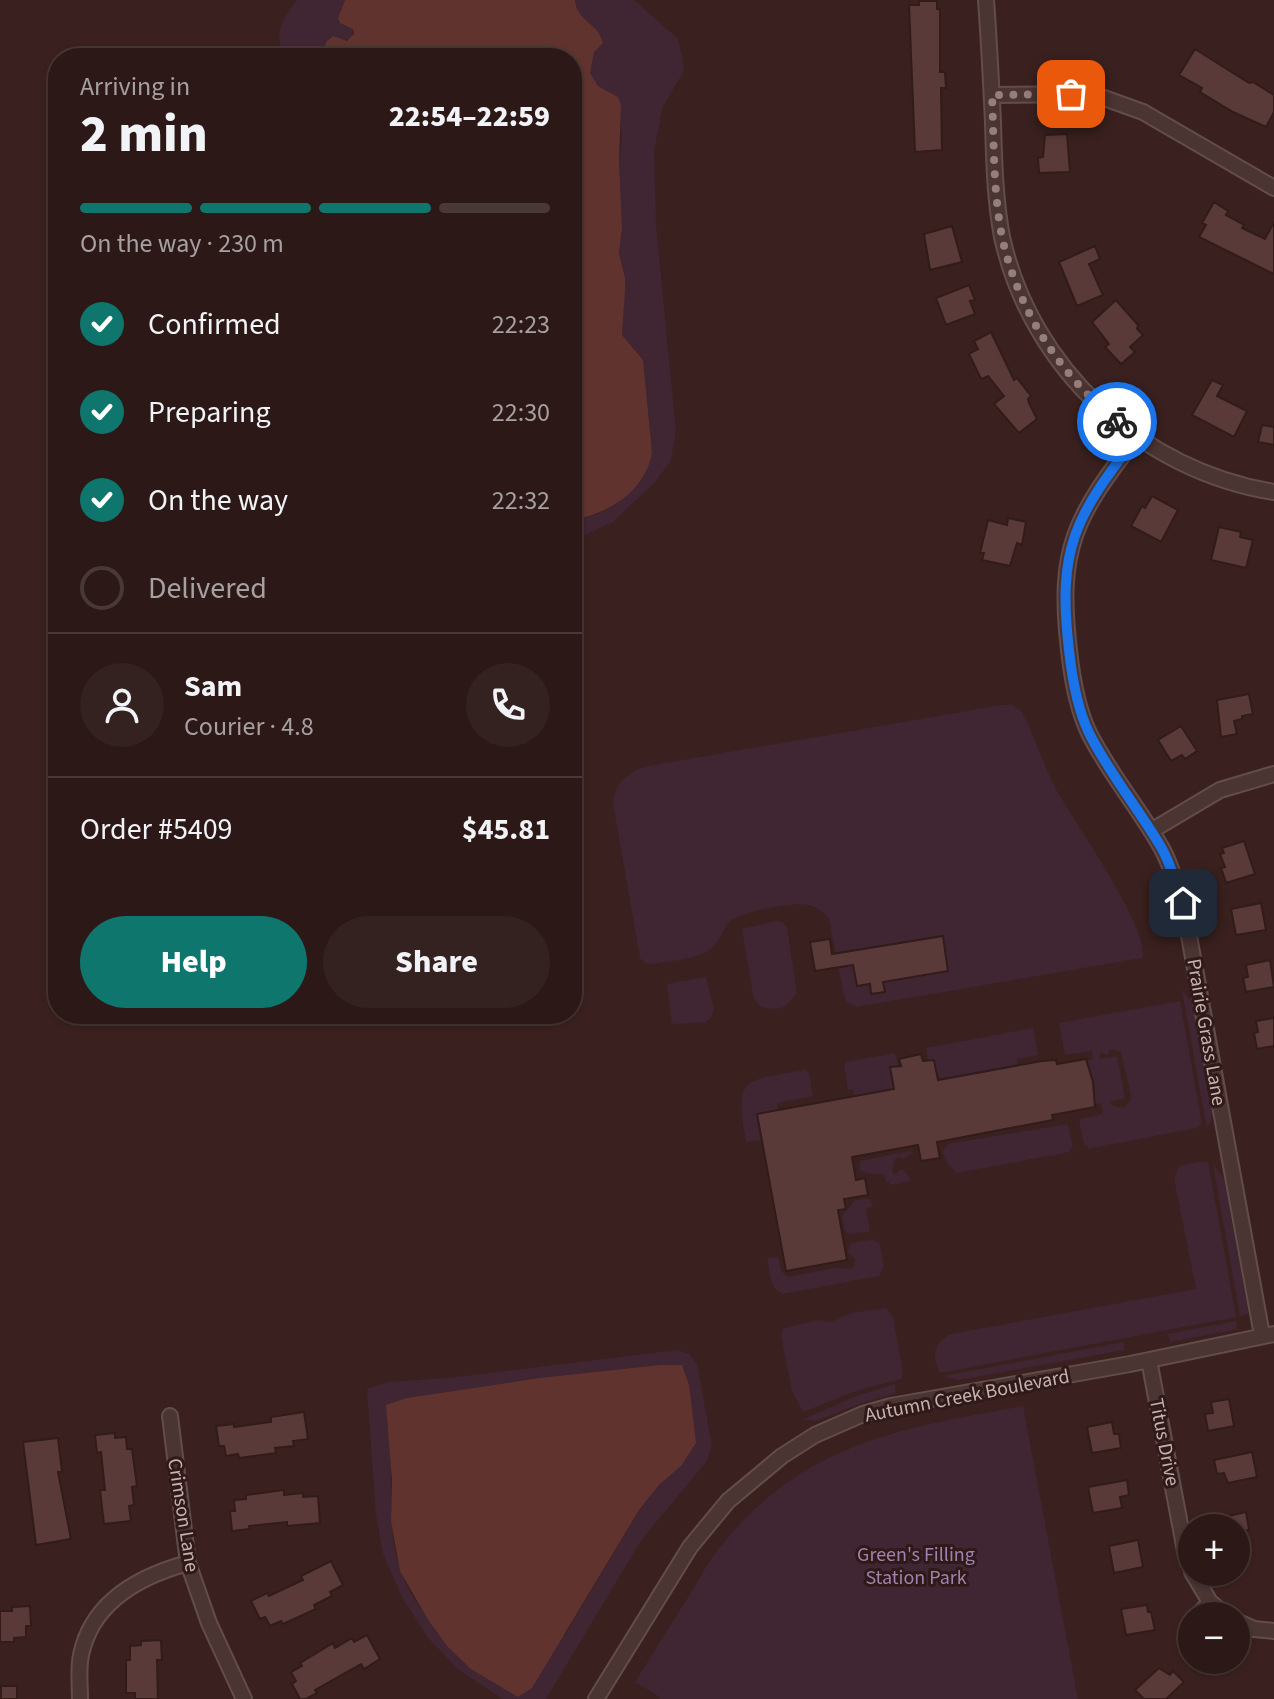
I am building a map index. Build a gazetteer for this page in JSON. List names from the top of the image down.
{
  "streets": {
    "street": [
      "Prairie Grass Lane",
      "Autumn Creek Boulevard",
      "Titus Drive",
      "Crimson Lane"
    ]
  },
  "crossings": [
    ["Prairie Grass Lane", "Autumn Creek Boulevard"],
    ["Autumn Creek Boulevard", "Titus Drive"]
  ],
  "parks": ["Green's Filling Station Park"],
  "page": {
    "heading": ["2 min", "Arriving in", "22:54–22:59"],
    "panel": [
      "Sam",
      "Courier · 4.8",
      "Order #5409",
      "$45.81"
    ],
    "bar": "On the way · 230 m",
    "list": [
      ["Confirmed", "22:23"],
      ["Preparing", "22:30"],
      ["On the way", "22:32"],
      "Delivered"
    ],
    "buttons": ["Help", "Share"],
    "map_buttons": ["+", "−"]
  }
}
